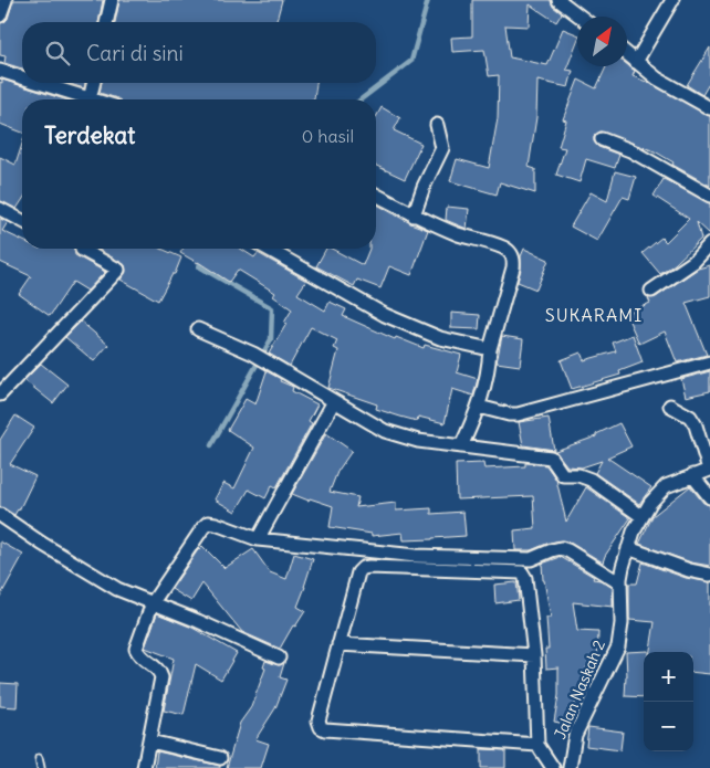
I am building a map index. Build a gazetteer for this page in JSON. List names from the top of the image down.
{
  "streets": {
    "street": ["Jalan Naskah 2"]
  },
  "districts": ["SUKARAMI"],
  "north": "top right",
  "page": {
    "search": "Cari di sini",
    "heading": ["Terdekat", "0 hasil"],
    "map_buttons": ["+", "−"]
  }
}
